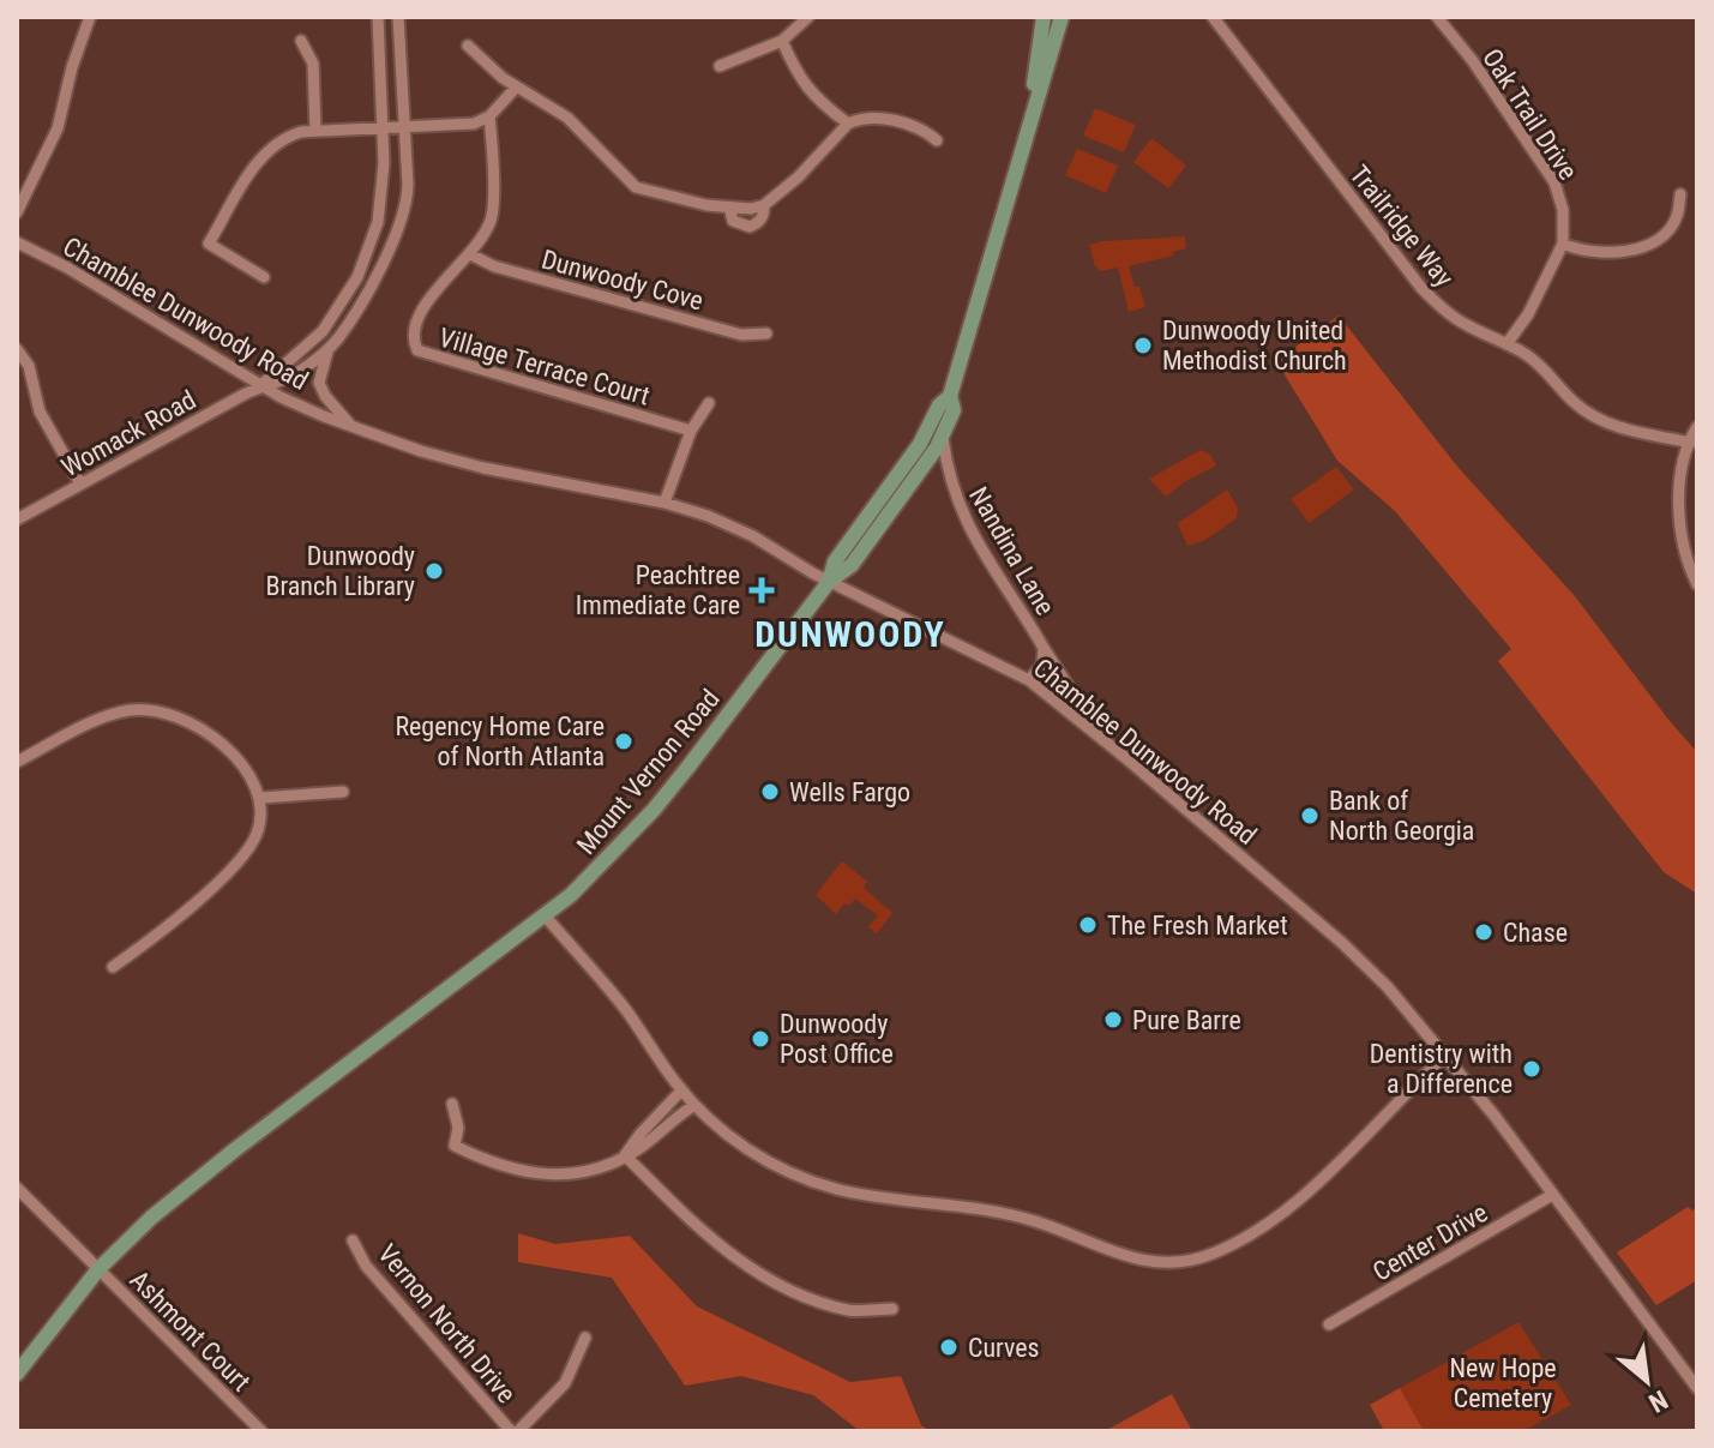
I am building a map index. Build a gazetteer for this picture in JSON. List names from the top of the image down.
{
  "streets": {
    "main road": ["Mount Vernon Road"],
    "street": [
      "Oak Trail Drive",
      "Trailridge Way",
      "Dunwoody Cove",
      "Chamblee Dunwoody Road",
      "Village Terrace Court",
      "Womack Road",
      "Nandina Lane",
      "Center Drive",
      "Vernon North Drive",
      "Ashmont Court"
    ]
  },
  "crossings": [
    ["Dunwoody Cove", "Village Terrace Court"],
    ["Chamblee Dunwoody Road", "Womack Road"],
    ["Chamblee Dunwoody Road", "Nandina Lane"],
    ["Chamblee Dunwoody Road", "Mount Vernon Road"],
    ["Chamblee Dunwoody Road", "Center Drive"],
    ["Mount Vernon Road", "Ashmont Court"]
  ],
  "districts": ["DUNWOODY"],
  "parks": ["New Hope Cemetery"],
  "places": {
    "other": [
      "Dunwoody United Methodist Church",
      "Dunwoody Branch Library",
      "Regency Home Care of North Atlanta",
      "Wells Fargo",
      "Bank of North Georgia",
      "The Fresh Market",
      "Chase",
      "Pure Barre",
      "Dunwoody Post Office",
      "Dentistry with a Difference",
      "Curves"
    ],
    "health": ["Peachtree Immediate Care"]
  },
  "north": "bottom right"
}
